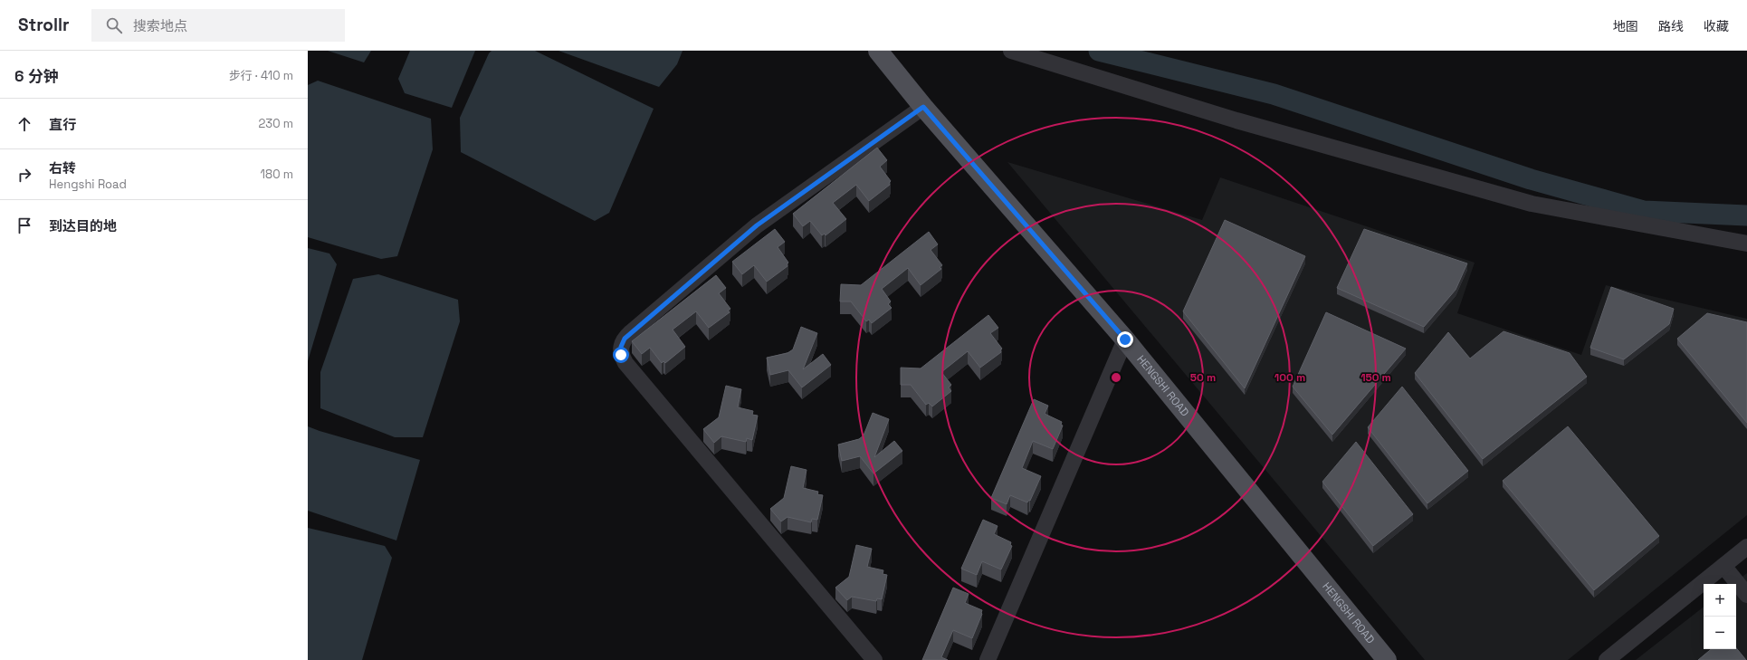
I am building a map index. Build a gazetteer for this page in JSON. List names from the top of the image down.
{
  "streets": {
    "main road": ["HENGSHI ROAD"]
  },
  "page": {
    "header": "Strollr",
    "search": "搜索地点",
    "nav": ["地图", "路线", "收藏"],
    "heading": ["6 分钟", "步行 · 410 m"],
    "list": [
      ["直行", "230 m"],
      ["右转", "Hengshi Road", "180 m"],
      "到达目的地"
    ],
    "map_buttons": ["+", "−"]
  },
  "rings": ["50 m", "100 m", "150 m"]
}
